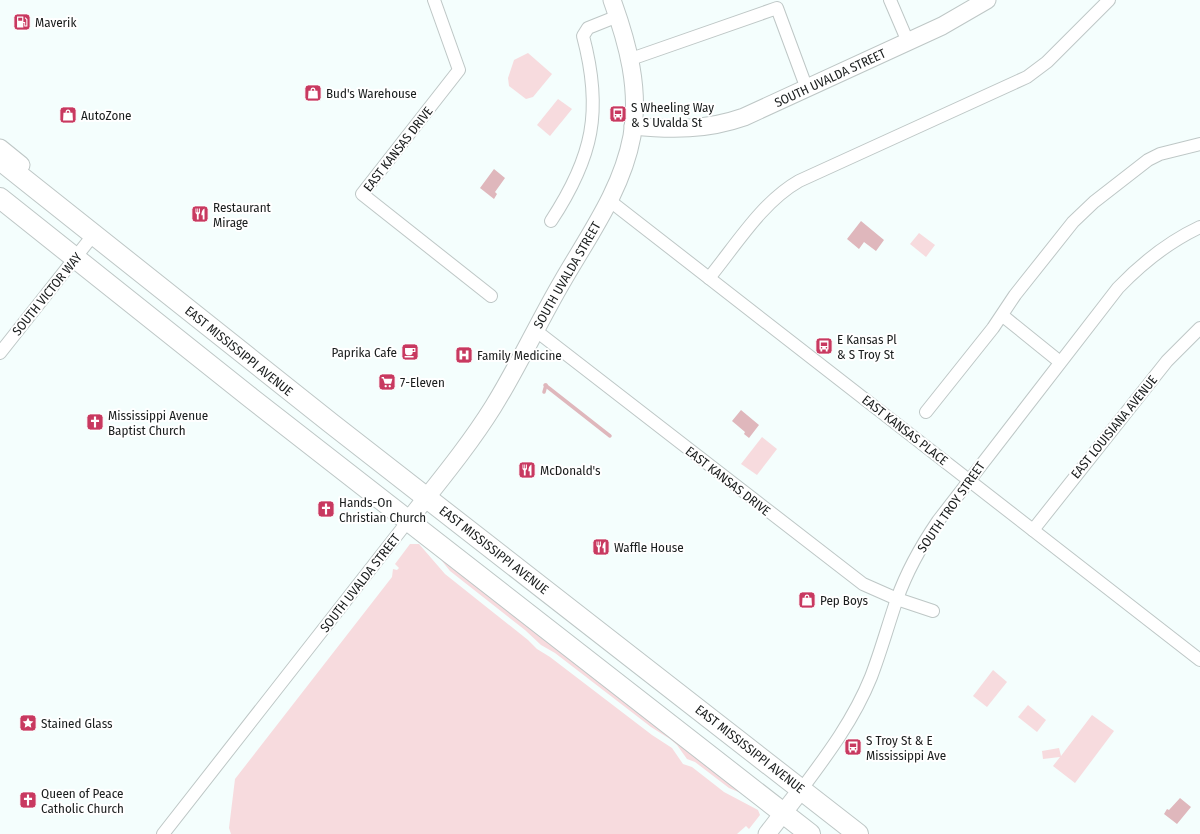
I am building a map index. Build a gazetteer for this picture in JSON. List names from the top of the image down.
{
  "streets": {
    "main road": ["EAST MISSISSIPPI AVENUE"],
    "street": [
      "SOUTH UVALDA STREET",
      "EAST KANSAS DRIVE",
      "SOUTH VICTOR WAY",
      "EAST LOUISIANA AVENUE",
      "EAST KANSAS PLACE",
      "SOUTH TROY STREET"
    ]
  },
  "crossings": [
    ["SOUTH UVALDA STREET", "EAST KANSAS DRIVE"],
    ["SOUTH UVALDA STREET", "EAST MISSISSIPPI AVENUE"],
    ["SOUTH UVALDA STREET", "EAST KANSAS PLACE"],
    ["EAST KANSAS DRIVE", "SOUTH TROY STREET"],
    ["SOUTH VICTOR WAY", "EAST MISSISSIPPI AVENUE"],
    ["EAST MISSISSIPPI AVENUE", "SOUTH TROY STREET"],
    ["EAST LOUISIANA AVENUE", "EAST KANSAS PLACE"],
    ["EAST KANSAS PLACE", "SOUTH TROY STREET"]
  ],
  "places": {
    "fuel station": ["Maverik"],
    "shop": ["Bud's Warehouse", "AutoZone", "Pep Boys"],
    "bus stop": ["S Wheeling Way & S Uvalda St", "E Kansas Pl & S Troy St", "S Troy St & E Mississippi Ave"],
    "restaurant": ["Restaurant Mirage", "McDonald's", "Waffle House"],
    "cafe": ["Paprika Cafe"],
    "hospital": ["Family Medicine"],
    "supermarket": ["7-Eleven"],
    "church": ["Mississippi Avenue Baptist Church", "Hands-On Christian Church", "Queen of Peace Catholic Church"],
    "place": ["Stained Glass"]
  }
}
